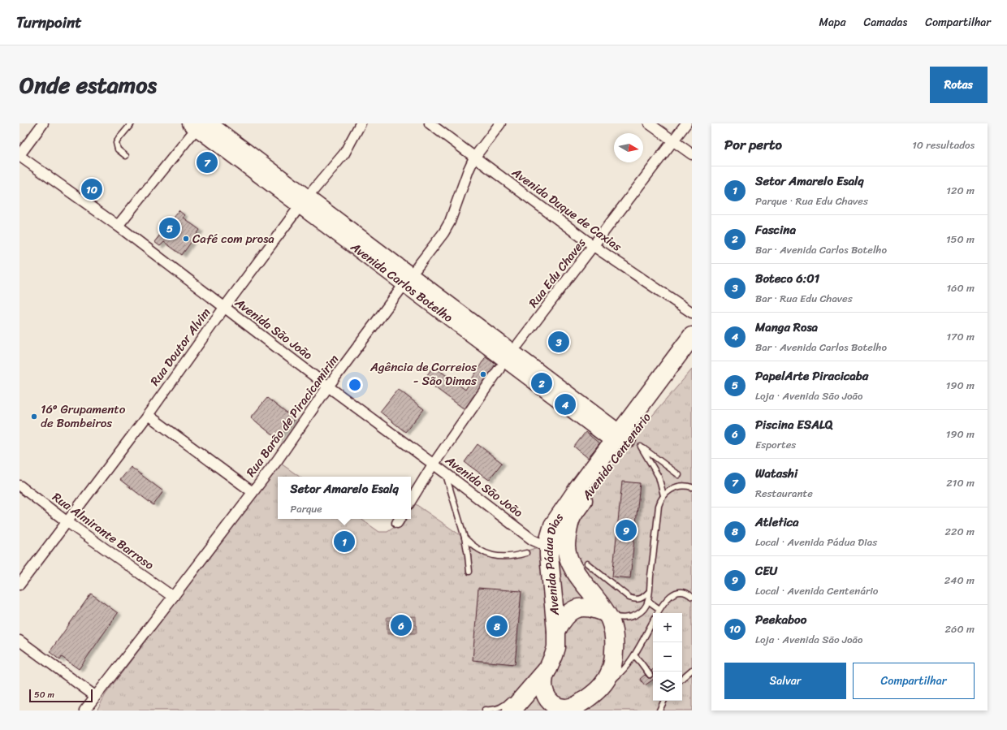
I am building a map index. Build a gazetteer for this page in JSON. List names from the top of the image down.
{
  "streets": {
    "highway": ["Avenida Centenário", "Avenida Pádua Dias"],
    "main road": ["Avenida Carlos Botelho"],
    "street": [
      "Avenida Duque de Caxias",
      "Rua Edu Chaves",
      "Avenida São João",
      "Rua Doutor Alvim",
      "Rua Barão de Piracicamirim",
      "Rua Almirante Barroso"
    ]
  },
  "crossings": [
    ["Avenida Duque de Caxias", "Rua Edu Chaves"],
    ["Avenida Duque de Caxias", "Rua Barão de Piracicamirim"],
    ["Avenida Carlos Botelho", "Rua Doutor Alvim"],
    ["Avenida Carlos Botelho", "Rua Barão de Piracicamirim"],
    ["Avenida Carlos Botelho", "Avenida Centenário"],
    ["Avenida Carlos Botelho", "Avenida Pádua Dias"],
    ["Avenida São João", "Rua Doutor Alvim"],
    ["Avenida São João", "Rua Barão de Piracicamirim"],
    ["Avenida São João", "Avenida Pádua Dias"],
    ["Rua Doutor Alvim", "Rua Almirante Barroso"],
    ["Rua Barão de Piracicamirim", "Rua Almirante Barroso"],
    ["Avenida Centenário", "Avenida Pádua Dias"]
  ],
  "places": ["Café com prosa", "Agência de Correios - São Dimas", "16º Grupamento de Bombeiros"],
  "scale_bar": "50 m",
  "north": "right",
  "page": {
    "header": "Turnpoint",
    "nav": ["Mapa", "Camadas", "Compartilhar"],
    "title": "Onde estamos",
    "buttons": [
      "Rotas",
      ["Salvar", "Compartilhar"]
    ],
    "heading": ["Por perto", "10 resultados"],
    "pins": [
      "7",
      "10",
      "5",
      "3",
      "2",
      "4",
      "9",
      "1",
      "6",
      "8"
    ],
    "list": [
      {
        "mark": "1",
        "name": "Setor Amarelo Esalq",
        "note": "Parque · Rua Edu Chaves",
        "value": "120 m"
      },
      {
        "mark": "2",
        "name": "Fascina",
        "note": "Bar · Avenida Carlos Botelho",
        "value": "150 m"
      },
      {
        "mark": "3",
        "name": "Boteco 6:01",
        "note": "Bar · Rua Edu Chaves",
        "value": "160 m"
      },
      {
        "mark": "4",
        "name": "Manga Rosa",
        "note": "Bar · Avenida Carlos Botelho",
        "value": "170 m"
      },
      {
        "mark": "5",
        "name": "PapelArte Piracicaba",
        "note": "Loja · Avenida São João",
        "value": "190 m"
      },
      {
        "mark": "6",
        "name": "Piscina ESALQ",
        "note": "Esportes",
        "value": "190 m"
      },
      {
        "mark": "7",
        "name": "Watashi",
        "note": "Restaurante",
        "value": "210 m"
      },
      {
        "mark": "8",
        "name": "Atletica",
        "note": "Local · Avenida Pádua Dias",
        "value": "220 m"
      },
      {
        "mark": "9",
        "name": "CEU",
        "note": "Local · Avenida Centenário",
        "value": "240 m"
      },
      {
        "mark": "10",
        "name": "Peekaboo",
        "note": "Loja · Avenida São João",
        "value": "260 m"
      }
    ],
    "popup": ["Setor Amarelo Esalq", "Parque"],
    "map_buttons": ["+", "−"],
    "scale": "50 m"
  }
}
